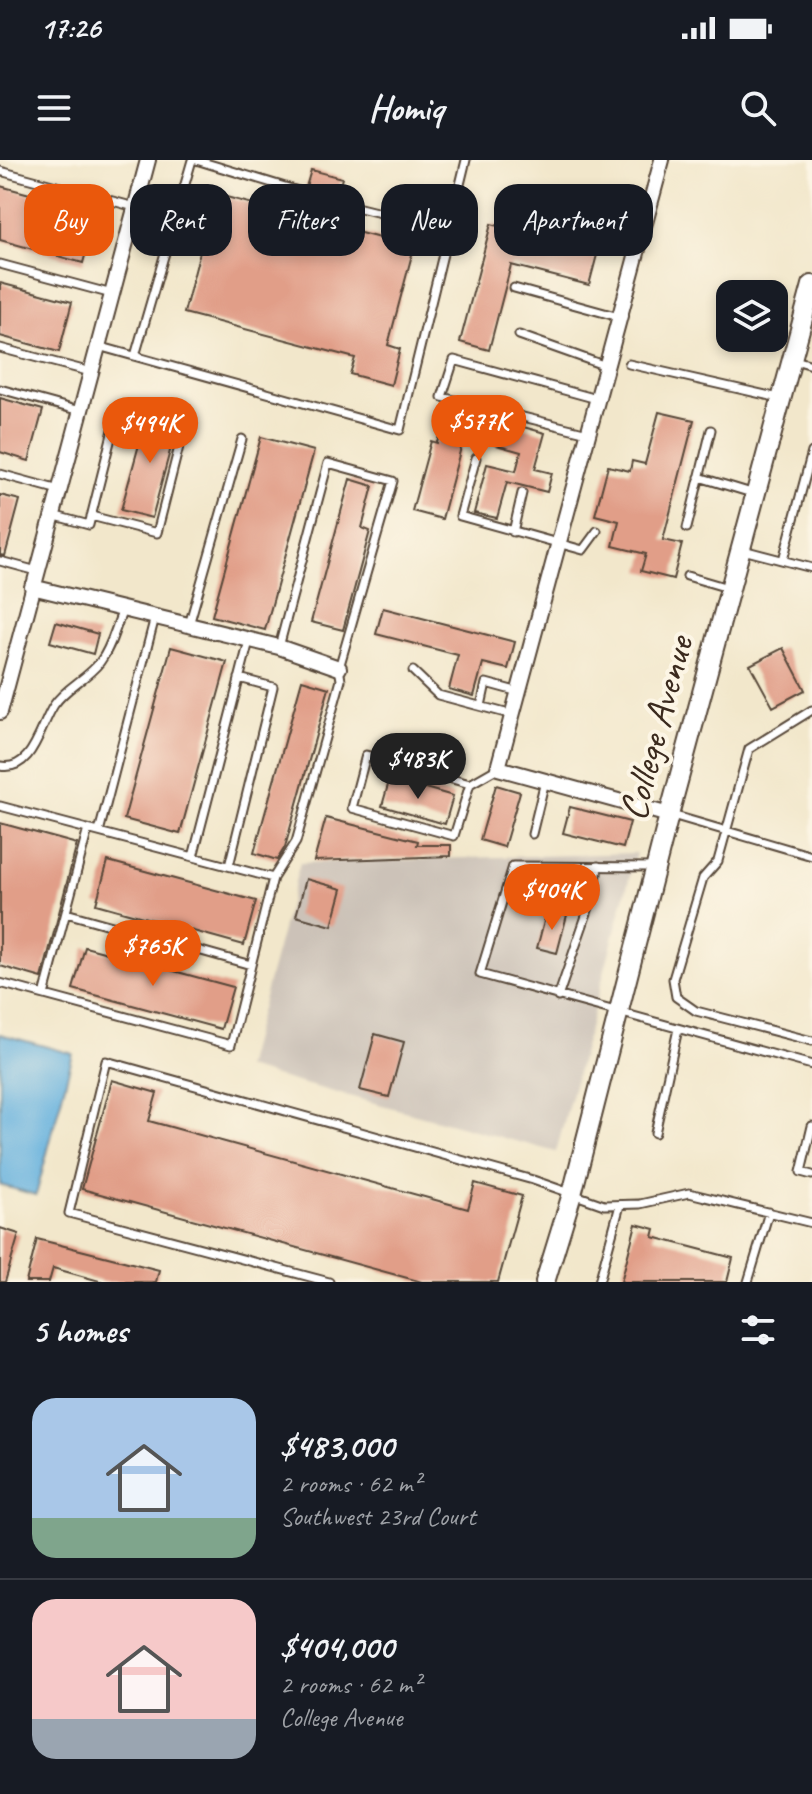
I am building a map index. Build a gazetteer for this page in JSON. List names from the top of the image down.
{
  "streets": {
    "street": ["College Avenue"]
  },
  "page": {
    "status": "17:26",
    "header": "Homiq",
    "chip": [
      "Buy",
      "Rent",
      "Filters",
      "New",
      "Apartment"
    ],
    "price": [
      "$577K",
      "$494K",
      "$483K",
      "$404K",
      "$765K"
    ],
    "heading": "5 homes",
    "list": [
      {
        "name": "$483,000",
        "note": "2 rooms · 62 m² · Southwest 23rd Court"
      },
      {
        "name": "$404,000",
        "note": "2 rooms · 62 m² · College Avenue"
      }
    ]
  }
}
